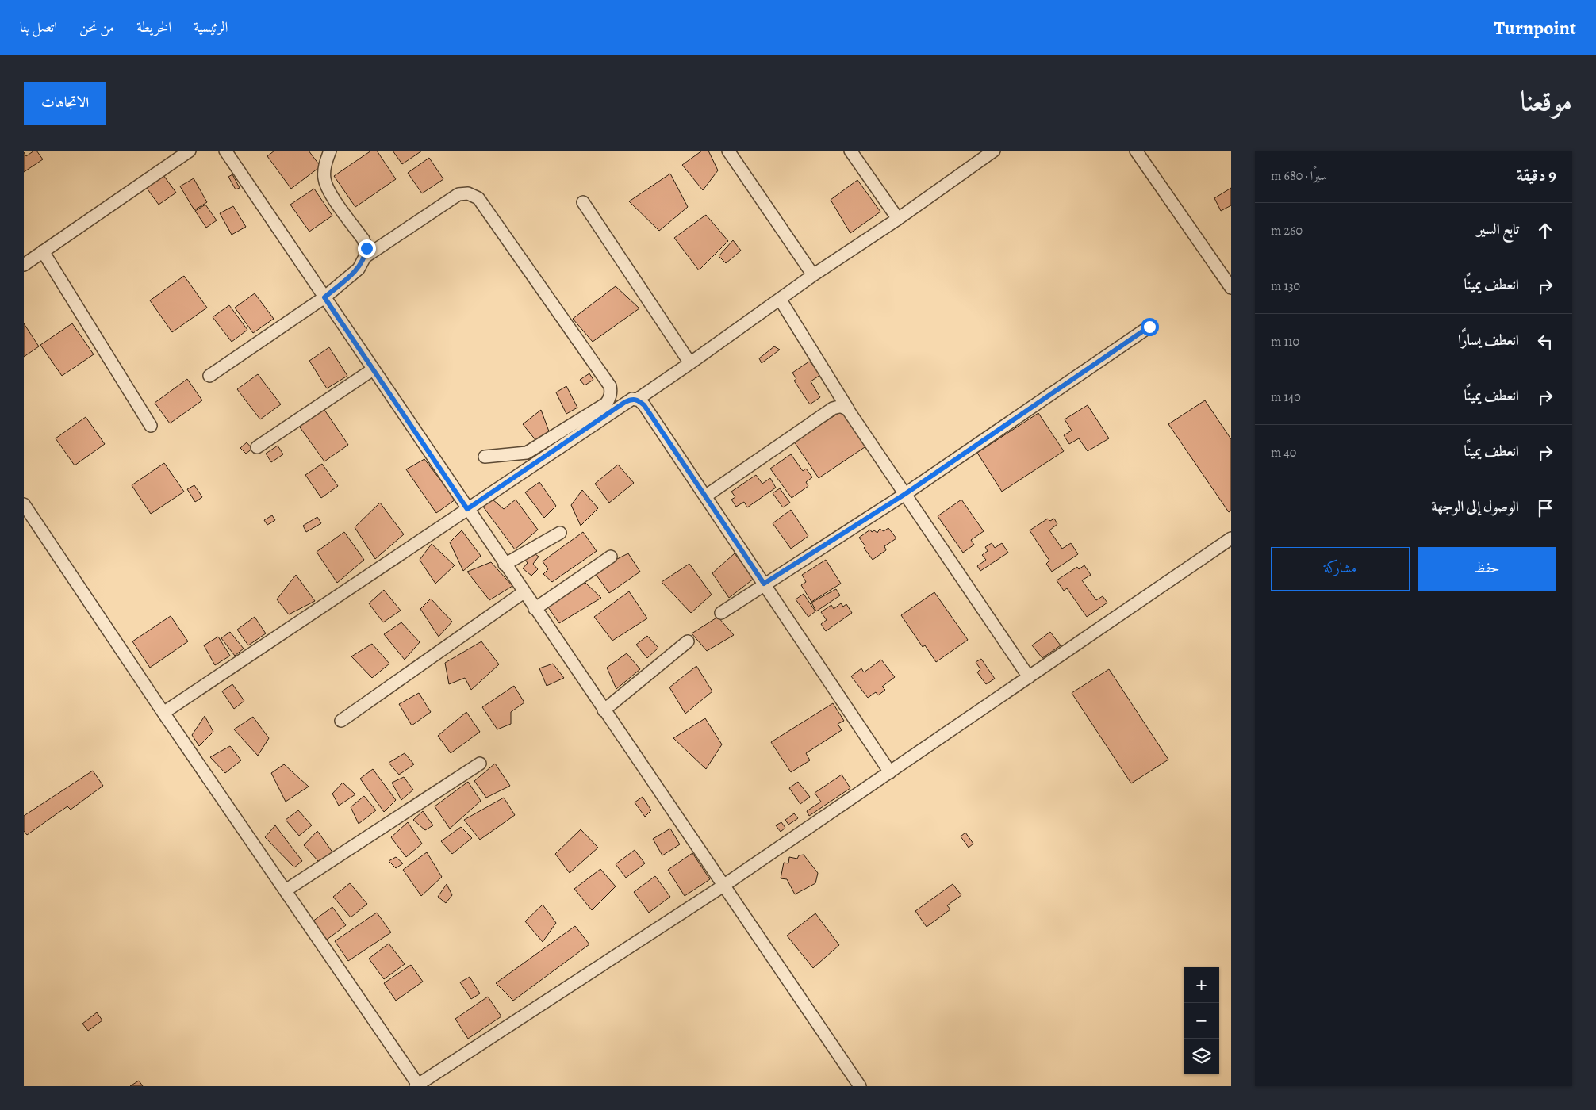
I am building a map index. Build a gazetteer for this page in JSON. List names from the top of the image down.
{
  "page": {
    "header": "Turnpoint",
    "nav": [
      "الرئيسية",
      "الخريطة",
      "من نحن",
      "اتصل بنا"
    ],
    "title": "موقعنا",
    "buttons": [
      "الاتجاهات",
      ["حفظ", "مشاركة"]
    ],
    "heading": ["9 دقيقة", "سيرًا · 680 m"],
    "list": [
      ["تابع السير", "260 m"],
      ["انعطف يمينًا", "130 m"],
      ["انعطف يسارًا", "110 m"],
      ["انعطف يمينًا", "140 m"],
      ["انعطف يمينًا", "40 m"],
      "الوصول إلى الوجهة"
    ],
    "map_buttons": ["+", "−"]
  }
}
